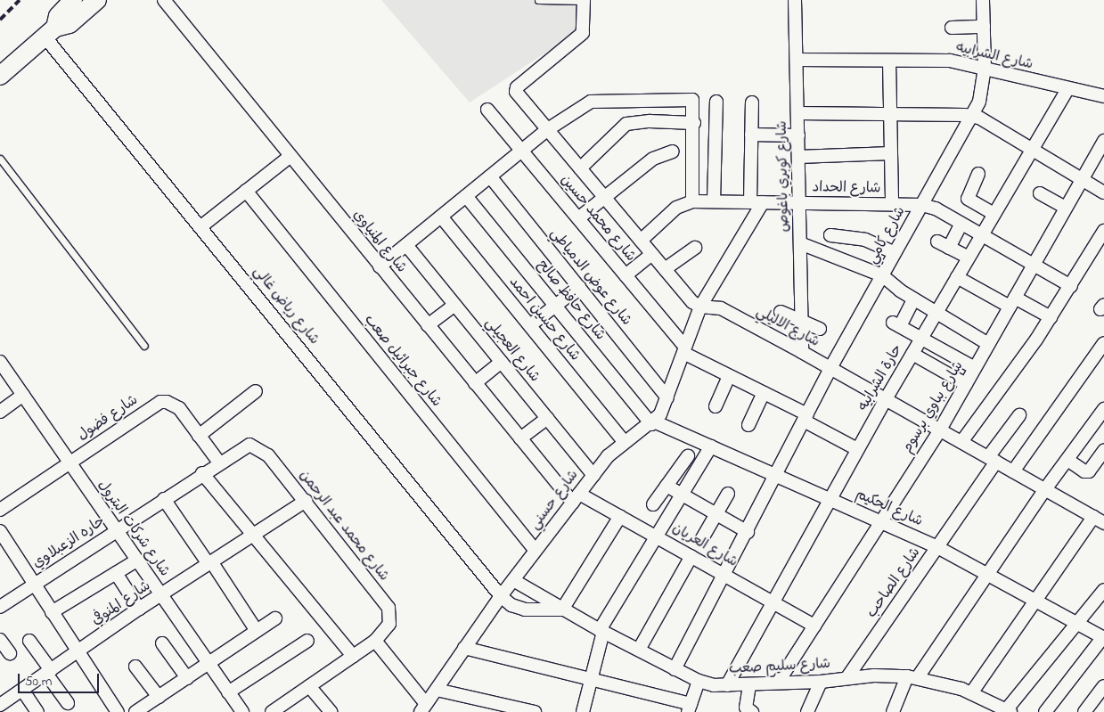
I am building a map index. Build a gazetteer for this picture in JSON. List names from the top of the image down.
{
  "streets": {
    "street": [
      "شارع الشرابيه",
      "شارع كوبري باغوص",
      "شارع الحداد",
      "شارع محمد حسين",
      "شارع كامي",
      "شارع المنياوي",
      "شارع عوض الدمياطي",
      "شارع حافظ صالح",
      "شارع رياض غالي",
      "شارع حسين احمد",
      "شارع الاليلي",
      "شارع العجيلي",
      "شارع جبرائيل صعب",
      "حارة الشرابيه",
      "شارع بباوي برسوم",
      "شارع فضول",
      "شارع حسني",
      "شارع الحكيم",
      "شارع محمد عبد الرحمن",
      "شارع شركات البترول",
      "حاره الزعبلاوي",
      "شارع العريان",
      "شارع الصاحب",
      "شارع المنوفي",
      "شارع سليم صعب"
    ]
  },
  "crossings": [
    ["شارع الشرابيه", "شارع كوبري باغوص"],
    ["شارع الشرابيه", "شارع كامي"],
    ["شارع الشرابيه", "حارة الشرابيه"],
    ["شارع كوبري باغوص", "شارع الحداد"],
    ["شارع كوبري باغوص", "شارع الاليلي"],
    ["شارع الحداد", "شارع كامي"],
    ["شارع الحداد", "حارة الشرابيه"],
    ["شارع الحداد", "شارع بباوي برسوم"],
    ["شارع الحداد", "شارع حسني"],
    ["شارع محمد حسين", "شارع حسني"],
    ["شارع كامي", "شارع الاليلي"],
    ["شارع كامي", "شارع الحكيم"],
    ["شارع كامي", "شارع العريان"],
    ["شارع كامي", "شارع سليم صعب"],
    ["شارع المنياوي", "شارع حسني"],
    ["شارع المنياوي", "شارع العريان"],
    ["شارع عوض الدمياطي", "شارع حسني"],
    ["شارع حافظ صالح", "شارع حسني"],
    ["شارع حافظ صالح", "شارع الحكيم"],
    ["شارع رياض غالي", "شارع حسني"],
    ["شارع رياض غالي", "شارع سليم صعب"],
    ["شارع حسين احمد", "شارع حسني"],
    ["شارع الاليلي", "حارة الشرابيه"],
    ["شارع الاليلي", "شارع بباوي برسوم"],
    ["شارع الاليلي", "شارع حسني"],
    ["شارع الاليلي", "شارع الصاحب"],
    ["شارع العجيلي", "شارع حسني"],
    ["شارع جبرائيل صعب", "شارع حسني"],
    ["حارة الشرابيه", "شارع الحكيم"],
    ["حارة الشرابيه", "شارع العريان"],
    ["حارة الشرابيه", "شارع سليم صعب"],
    ["شارع بباوي برسوم", "شارع الحكيم"],
    ["شارع بباوي برسوم", "شارع العريان"],
    ["شارع بباوي برسوم", "شارع سليم صعب"],
    ["شارع فضول", "شارع شركات البترول"],
    ["شارع فضول", "حاره الزعبلاوي"],
    ["شارع حسني", "شارع الحكيم"],
    ["شارع حسني", "شارع العريان"],
    ["شارع حسني", "شارع سليم صعب"],
    ["شارع الحكيم", "شارع الصاحب"],
    ["شارع محمد عبد الرحمن", "حاره الزعبلاوي"],
    ["شارع محمد عبد الرحمن", "شارع المنوفي"],
    ["شارع شركات البترول", "حاره الزعبلاوي"],
    ["شارع شركات البترول", "شارع المنوفي"],
    ["شارع الصاحب", "شارع سليم صعب"]
  ],
  "scale_bar": "50 m"
}
